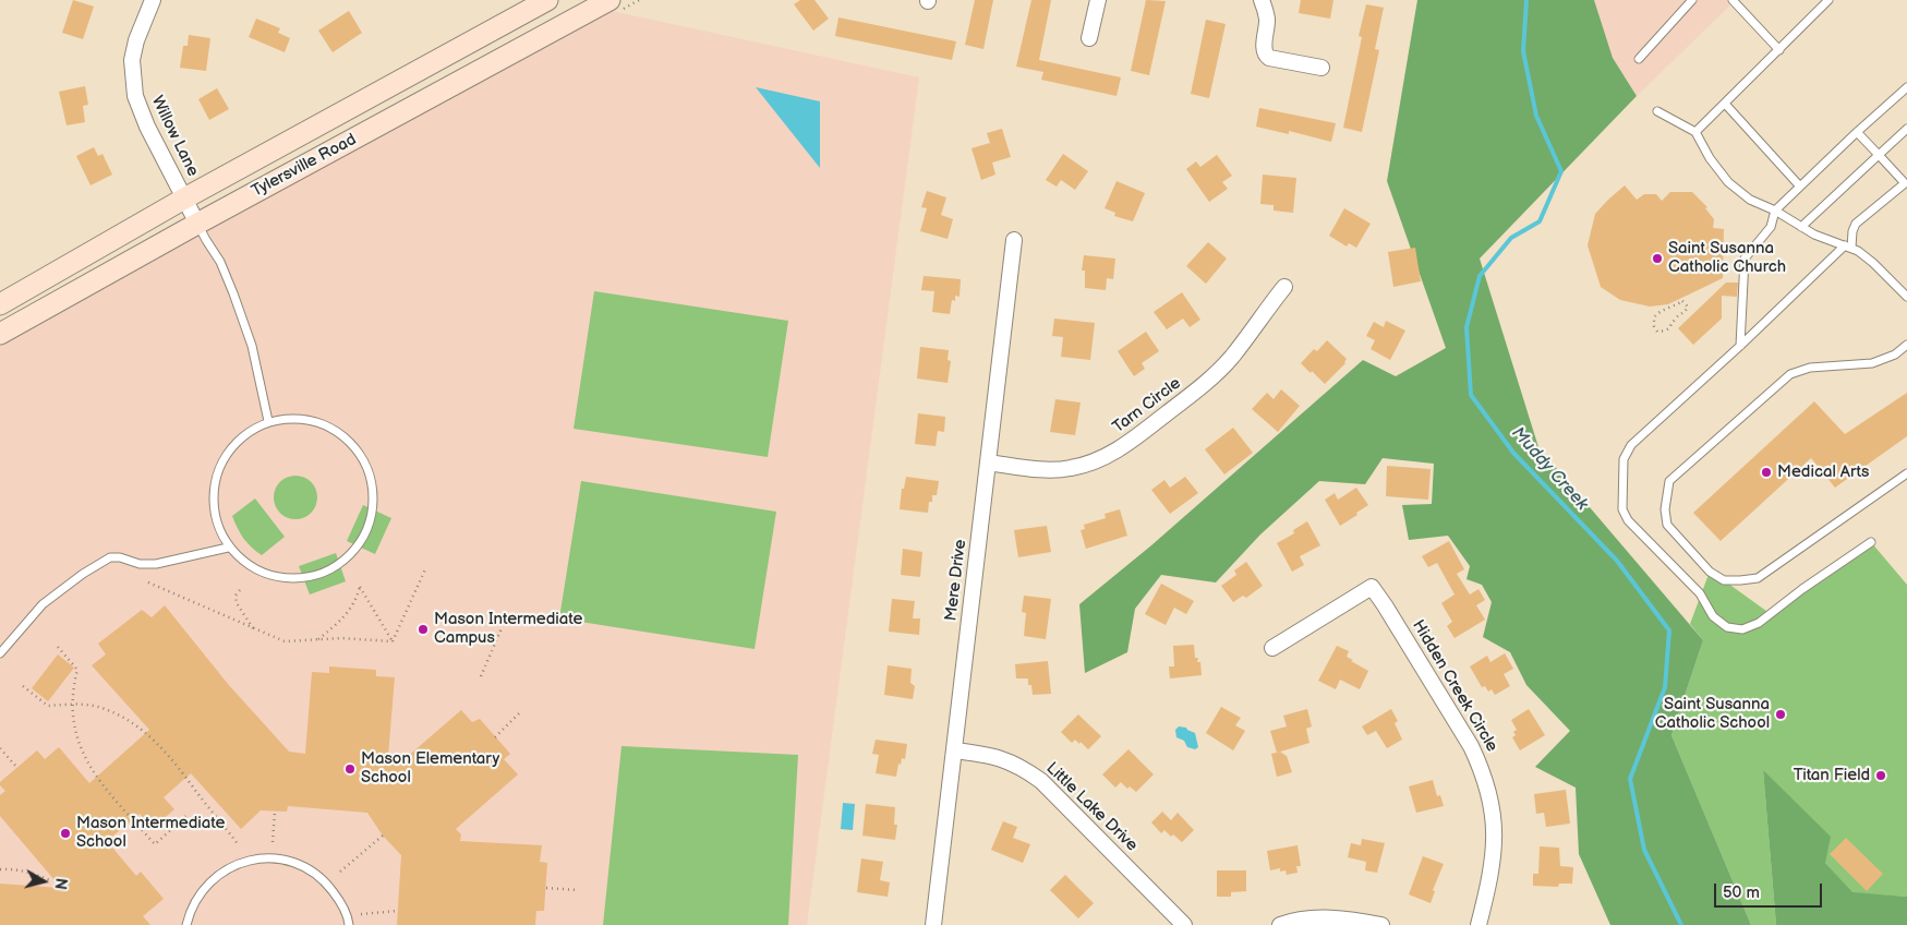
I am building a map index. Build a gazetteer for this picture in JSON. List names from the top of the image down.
{
  "streets": {
    "main road": ["Tylersville Road"],
    "street": [
      "Willow Lane",
      "Tarn Circle",
      "Mere Drive",
      "Hidden Creek Circle",
      "Little Lake Drive"
    ]
  },
  "crossings": [
    ["Willow Lane", "Tylersville Road"],
    ["Tarn Circle", "Mere Drive"],
    ["Mere Drive", "Little Lake Drive"]
  ],
  "water": ["Muddy Creek"],
  "places": [
    "Saint Susanna Catholic Church",
    "Medical Arts",
    "Mason Intermediate Campus",
    "Saint Susanna Catholic School",
    "Mason Elementary School",
    "Titan Field",
    "Mason Intermediate School"
  ],
  "scale_bar": "50 m",
  "north": "right"
}
